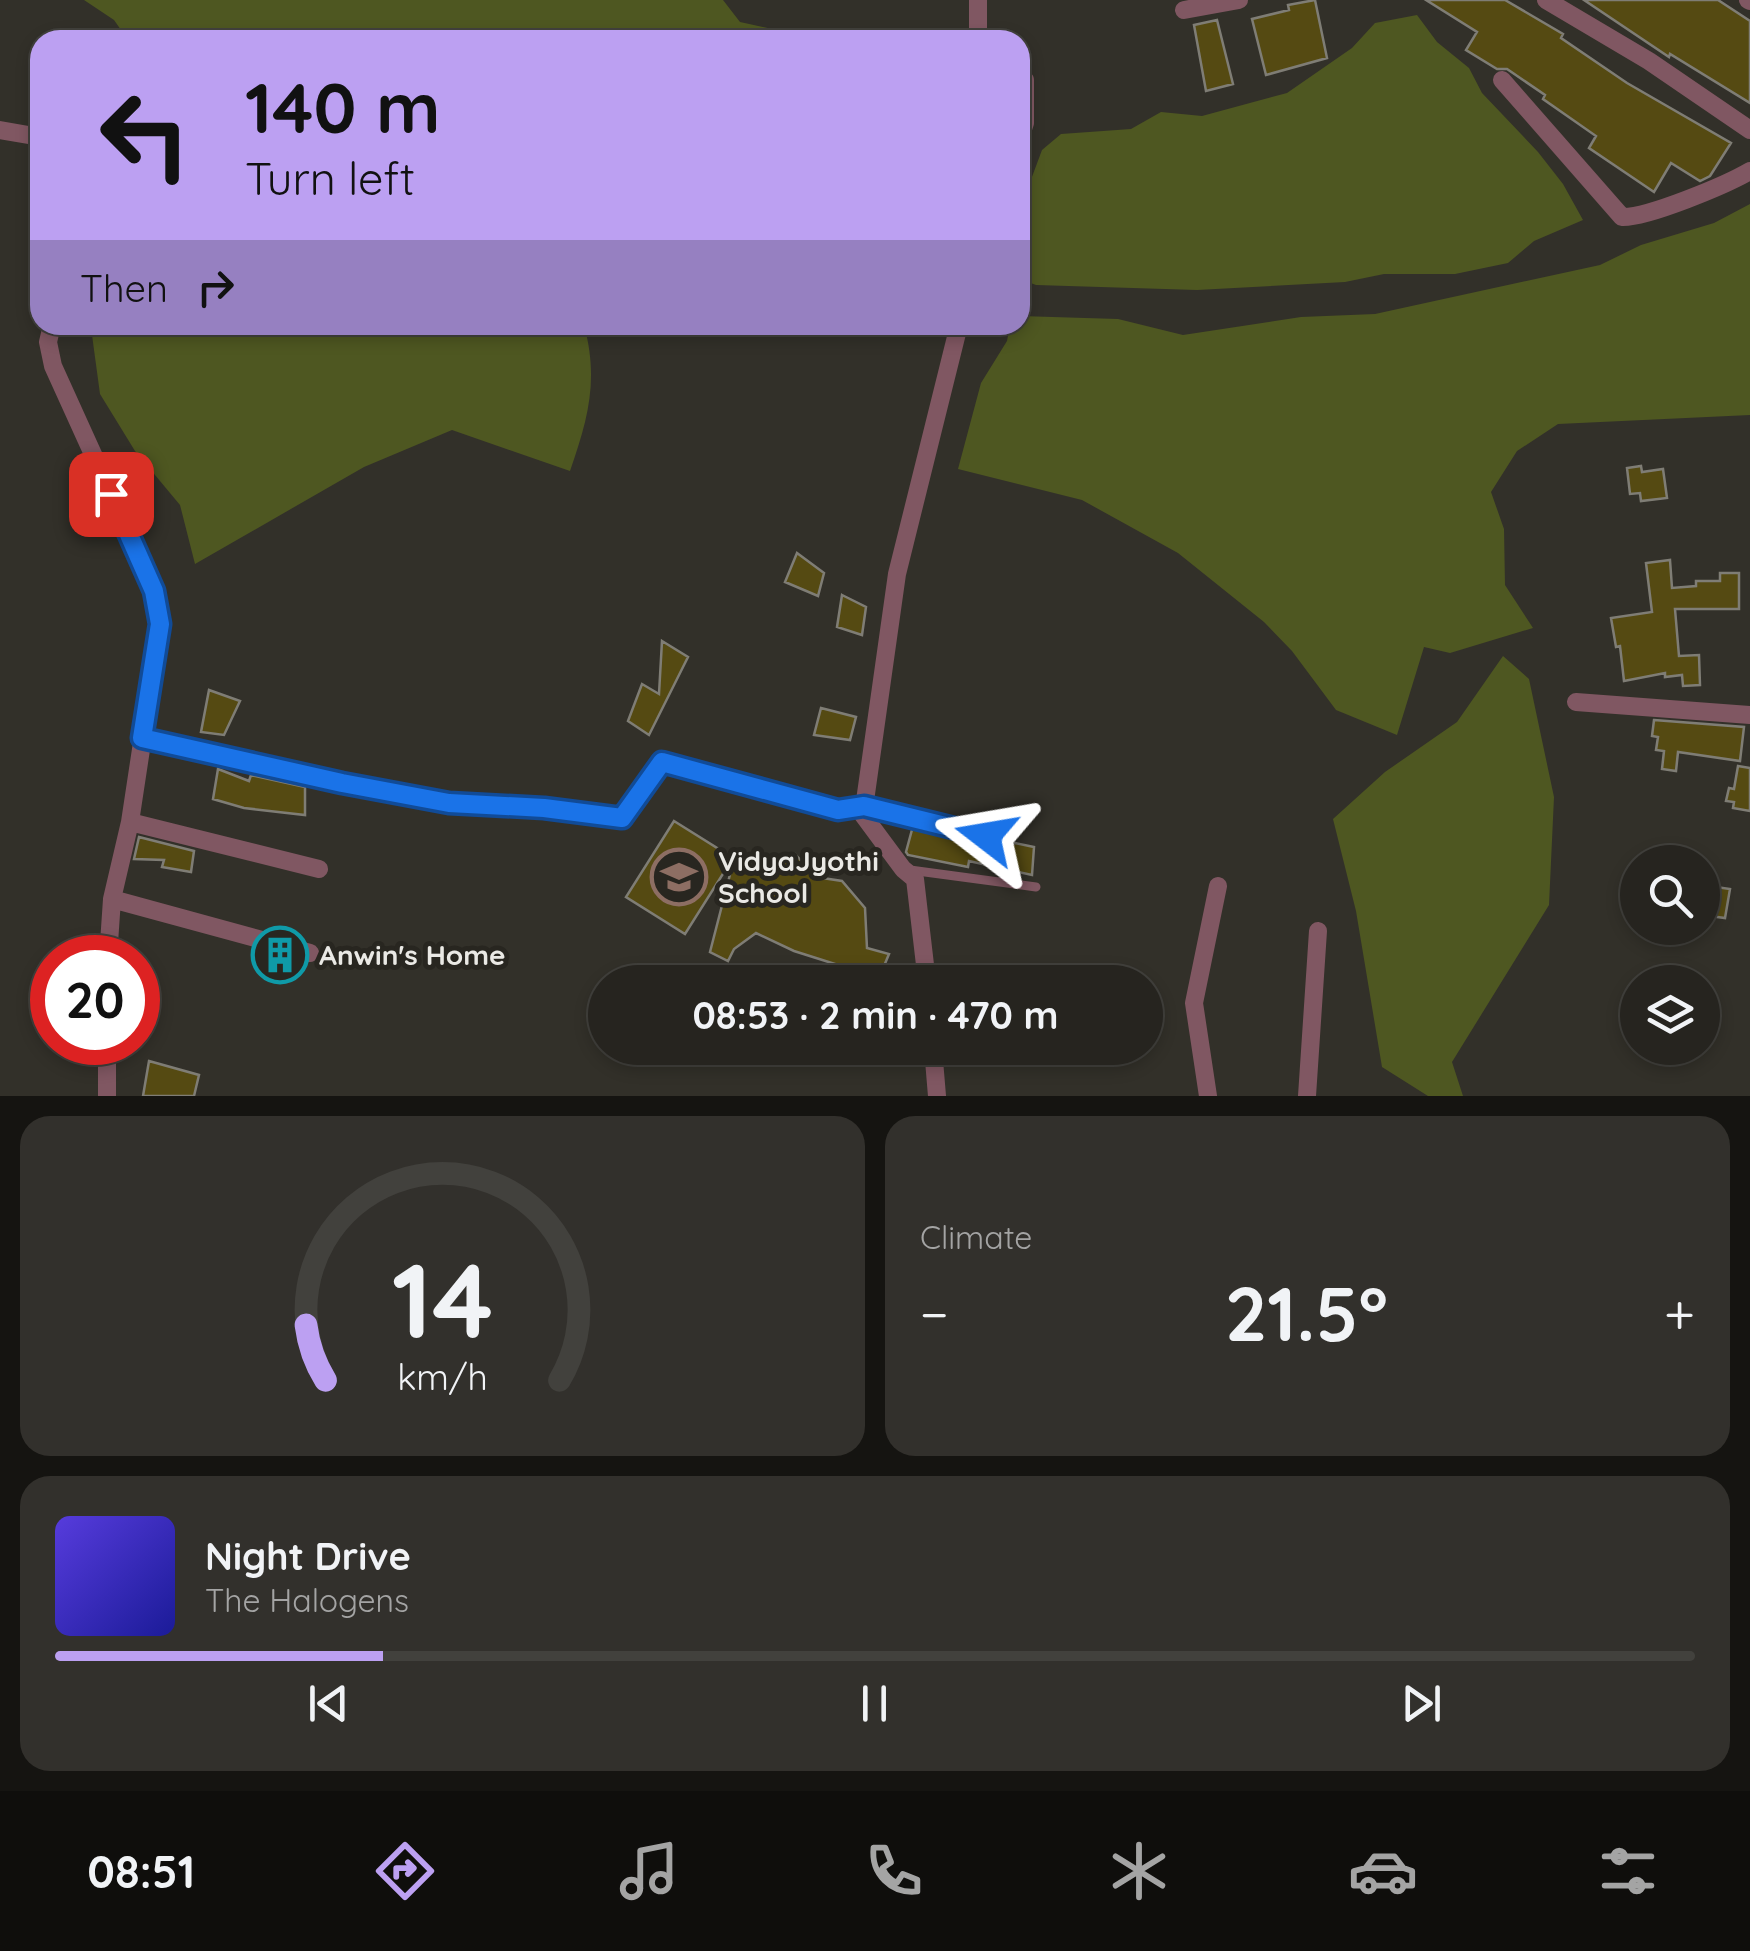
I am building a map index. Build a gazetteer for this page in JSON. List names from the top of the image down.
{
  "places": {
    "school or university": ["VidyaJyothi School"],
    "building": ["Anwin's Home"]
  },
  "page": {
    "turn": ["140 m", "Turn left"],
    "then": "Then",
    "limit": "20",
    "trip": "08:53 · 2 min · 470 m",
    "tile": "Climate",
    "heat": ["−", "21.5°", "+"],
    "song": ["Night Drive", "The Halogens"],
    "tabs": "08:51",
    "gauge": ["14", "km/h"]
  }
}
